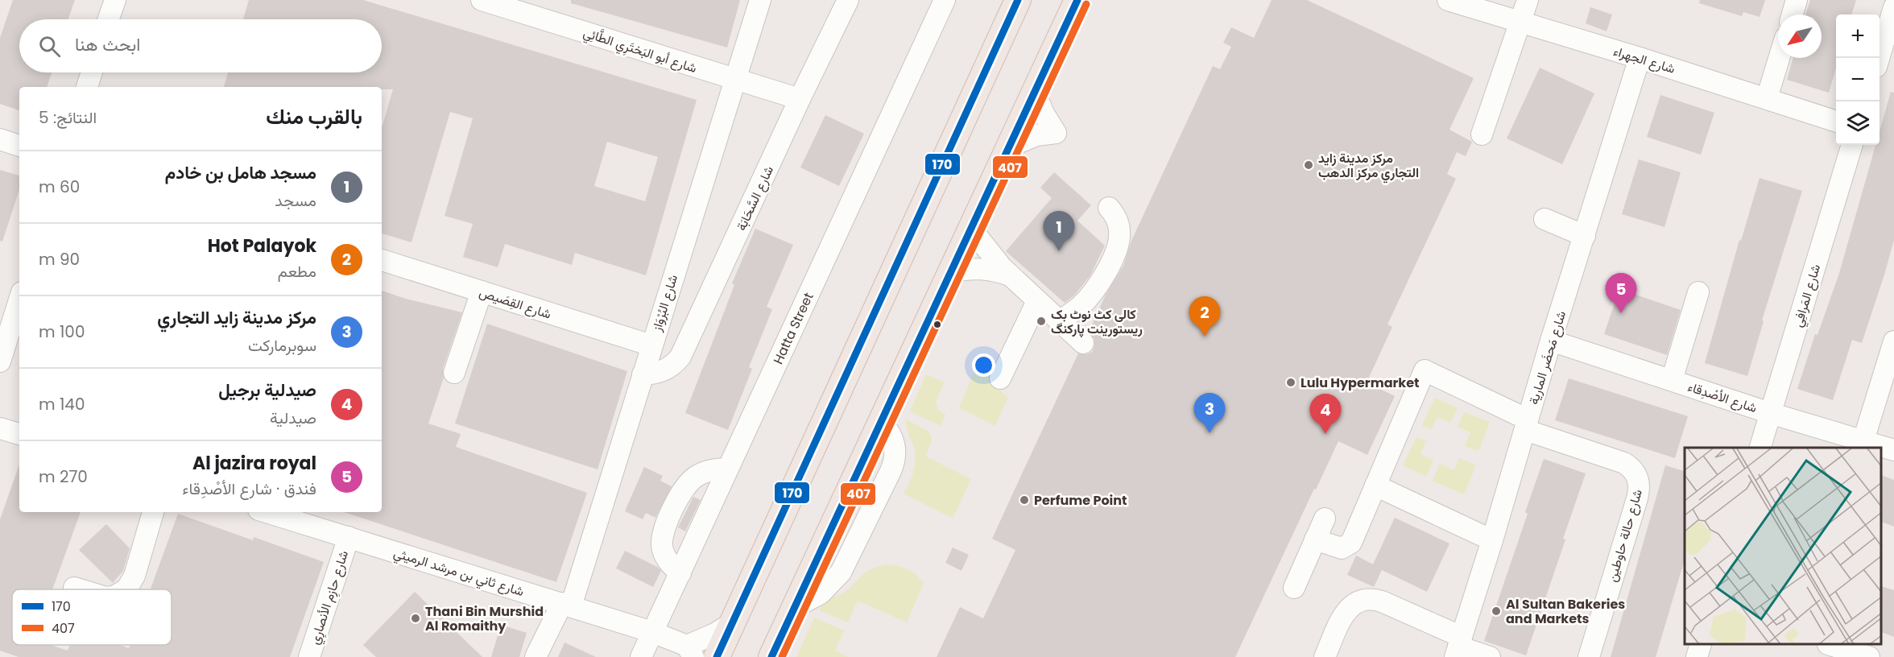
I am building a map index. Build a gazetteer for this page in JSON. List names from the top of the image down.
{
  "streets": {
    "street": [
      "شارع أبو البَختَرِي الطَّائِي",
      "شارع الجهراء",
      "شارع السَّحَابَة",
      "شارع المَرافِي",
      "شارع القِصَيص",
      "شارع البُرْوَاز",
      "Hatta Street",
      "شارع مَحضَر المارية",
      "شارع الأصْدِقاء",
      "شارع حالة حاوطين",
      "شارع ثاني بن مرشد الرميثي",
      "شارع حازِم الأنصارِي"
    ]
  },
  "crossings": [
    ["شارع أبو البَختَرِي الطَّائِي", "شارع السَّحَابَة"],
    ["شارع أبو البَختَرِي الطَّائِي", "شارع البُرْوَاز"],
    ["شارع الجهراء", "شارع مَحضَر المارية"],
    ["شارع السَّحَابَة", "شارع البُرْوَاز"],
    ["شارع المَرافِي", "شارع الأصْدِقاء"],
    ["شارع القِصَيص", "شارع البُرْوَاز"],
    ["شارع البُرْوَاز", "شارع ثاني بن مرشد الرميثي"],
    ["Hatta Street", "شارع ثاني بن مرشد الرميثي"],
    ["شارع مَحضَر المارية", "شارع الأصْدِقاء"],
    ["شارع مَحضَر المارية", "شارع حالة حاوطين"],
    ["شارع ثاني بن مرشد الرميثي", "شارع حازِم الأنصارِي"]
  ],
  "places": [
    "مركز مدينة زايد التجاري مركز الدهب",
    "کالی کٹ نوٹ بک ریستورینت پارکنگ",
    "Lulu Hypermarket",
    "Perfume Point",
    "Al Sultan Bakeries and Markets",
    "Thani Bin Murshid Al Romaithy"
  ],
  "lines": ["transit line 170", "transit line 407"],
  "legend": ["170", "407"],
  "north": "bottom left",
  "page": {
    "map_buttons": ["+", "−"],
    "search": "ابحث هنا",
    "heading": ["بالقرب منك", "النتائج: 5"],
    "list": [
      {
        "mark": "1",
        "name": "مسجد هامل بن خادم",
        "note": "مسجد",
        "value": "60 m"
      },
      {
        "mark": "2",
        "name": "Hot Palayok",
        "note": "مطعم",
        "value": "90 m"
      },
      {
        "mark": "3",
        "name": "مركز مدينة زايد التجاري",
        "note": "سوبرماركت",
        "value": "100 m"
      },
      {
        "mark": "4",
        "name": "صيدلية برجيل",
        "note": "صيدلية",
        "value": "140 m"
      },
      {
        "mark": "5",
        "name": "Al jazira royal",
        "note": "فندق · شارع الأصْدِقاء",
        "value": "270 m"
      }
    ],
    "pins": [
      "1",
      "5",
      "2",
      "3",
      "4"
    ]
  }
}
